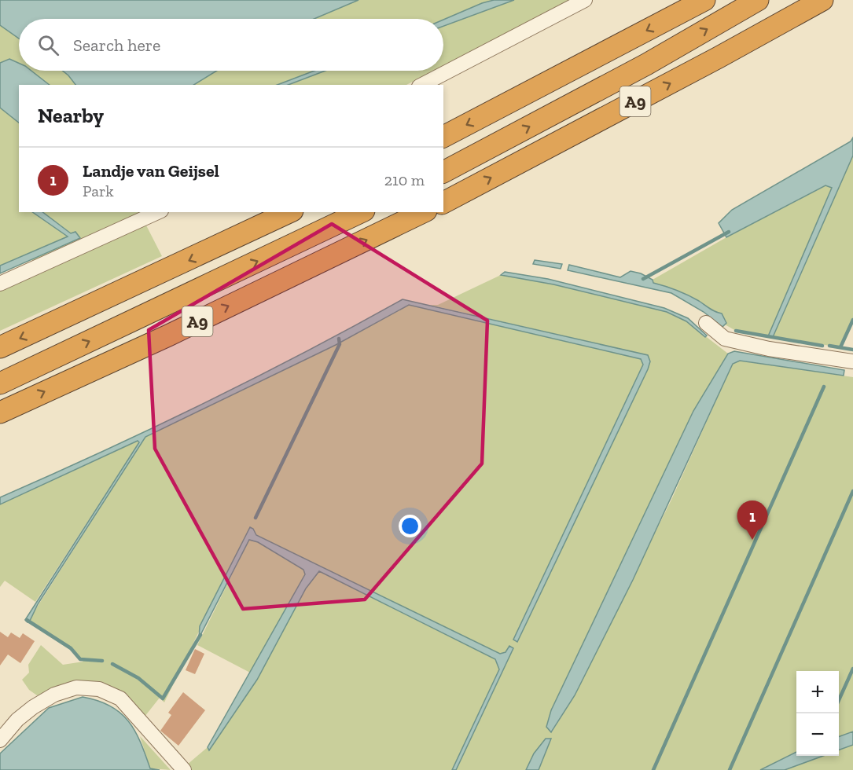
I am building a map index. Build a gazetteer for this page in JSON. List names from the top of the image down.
{
  "streets": {
    "highway": ["A9"]
  },
  "page": {
    "search": "Search here",
    "heading": "Nearby",
    "list": [
      {
        "mark": "1",
        "name": "Landje van Geijsel",
        "note": "Park",
        "value": "210 m"
      }
    ],
    "pins": "1",
    "map_buttons": ["+", "−"]
  }
}
